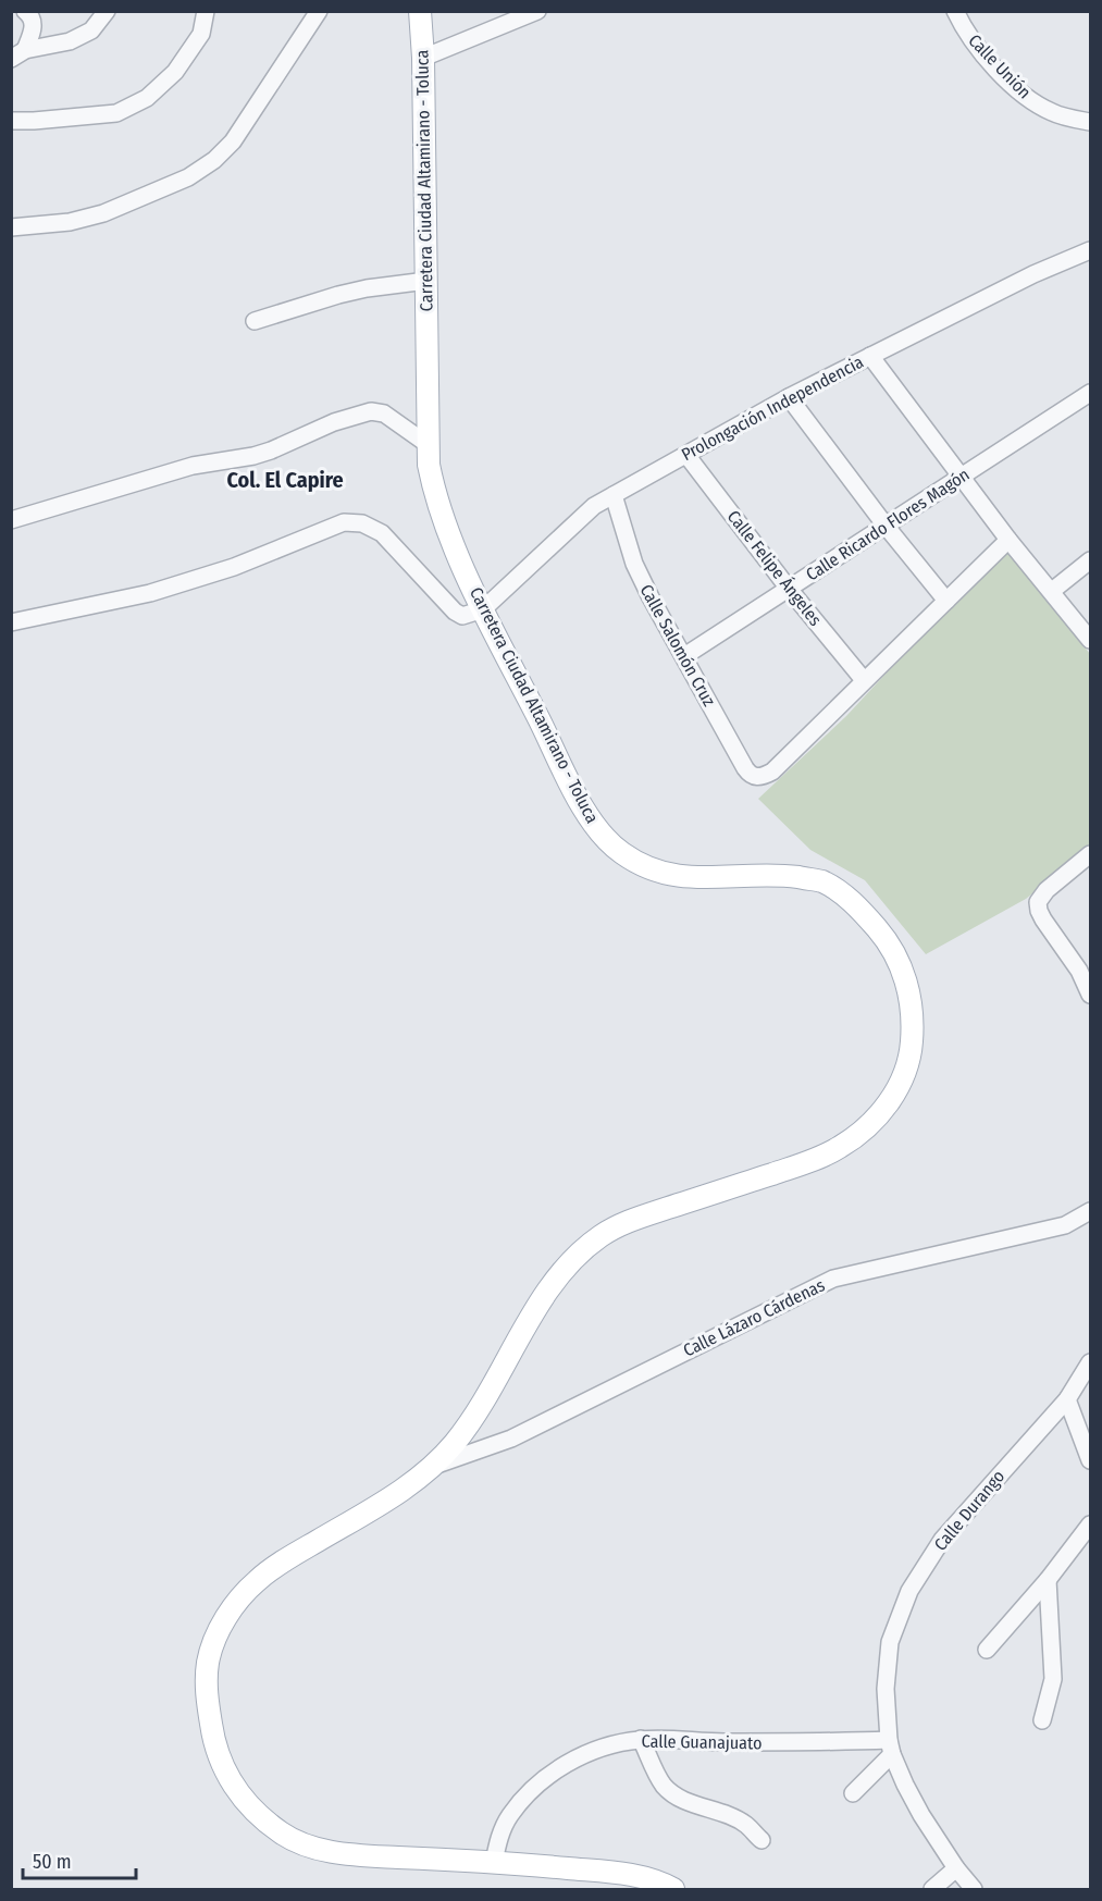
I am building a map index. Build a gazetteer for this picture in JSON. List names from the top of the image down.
{
  "streets": {
    "main road": ["Carretera Ciudad Altamirano - Toluca"],
    "street": [
      "Calle Unión",
      "Prolongación Independencia",
      "Calle Ricardo Flores Magón",
      "Calle Felipe Ángeles",
      "Calle Salomón Cruz",
      "Calle Lázaro Cárdenas",
      "Calle Durango",
      "Calle Guanajuato"
    ]
  },
  "crossings": [
    ["Carretera Ciudad Altamirano - Toluca", "Prolongación Independencia"],
    ["Carretera Ciudad Altamirano - Toluca", "Calle Lázaro Cárdenas"],
    ["Carretera Ciudad Altamirano - Toluca", "Calle Guanajuato"],
    ["Prolongación Independencia", "Calle Felipe Ángeles"],
    ["Prolongación Independencia", "Calle Salomón Cruz"],
    ["Calle Ricardo Flores Magón", "Calle Felipe Ángeles"],
    ["Calle Ricardo Flores Magón", "Calle Salomón Cruz"],
    ["Calle Felipe Ángeles", "Calle Salomón Cruz"],
    ["Calle Durango", "Calle Guanajuato"]
  ],
  "districts": ["Col. El Capire"],
  "scale_bar": "50 m"
}
